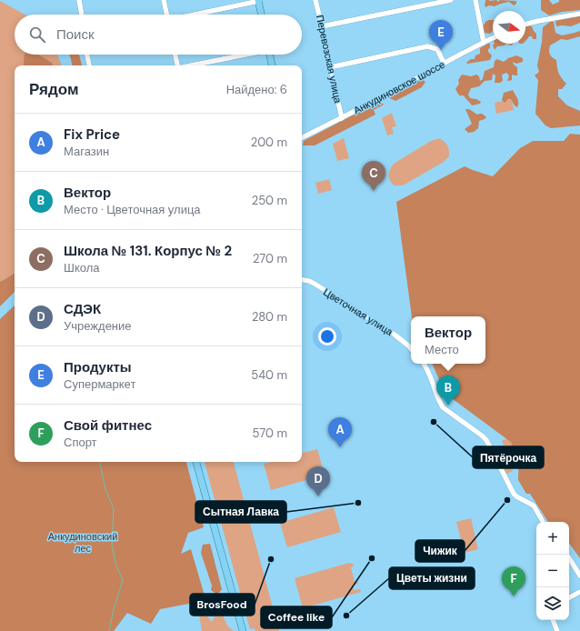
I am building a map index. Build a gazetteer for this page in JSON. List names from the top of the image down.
{
  "streets": {
    "street": ["Перевозская улица", "Анкудиновское шоссе", "Цветочная улица"]
  },
  "crossings": [
    ["Перевозская улица", "Анкудиновское шоссе"]
  ],
  "parks": ["Анкудиновский лес"],
  "places": [
    "Пятёрочка",
    "Чижик",
    "Сытная Лавка",
    "Coffee like",
    "BrosFood",
    "Цветы жизни"
  ],
  "north": "right",
  "page": {
    "search": "Поиск",
    "pins": [
      "E",
      "C",
      "B",
      "A",
      "D",
      "F"
    ],
    "heading": ["Рядом", "Найдено: 6"],
    "list": [
      {
        "mark": "A",
        "name": "Fix Price",
        "note": "Магазин",
        "value": "200 m"
      },
      {
        "mark": "B",
        "name": "Вектор",
        "note": "Место · Цветочная улица",
        "value": "250 m"
      },
      {
        "mark": "C",
        "name": "Школа № 131. Корпус № 2",
        "note": "Школа",
        "value": "270 m"
      },
      {
        "mark": "D",
        "name": "СДЭК",
        "note": "Учреждение",
        "value": "280 m"
      },
      {
        "mark": "E",
        "name": "Продукты",
        "note": "Супермаркет",
        "value": "540 m"
      },
      {
        "mark": "F",
        "name": "Свой фитнес",
        "note": "Спорт",
        "value": "570 m"
      }
    ],
    "popup": ["Вектор", "Место"],
    "map_buttons": ["+", "−"]
  }
}
